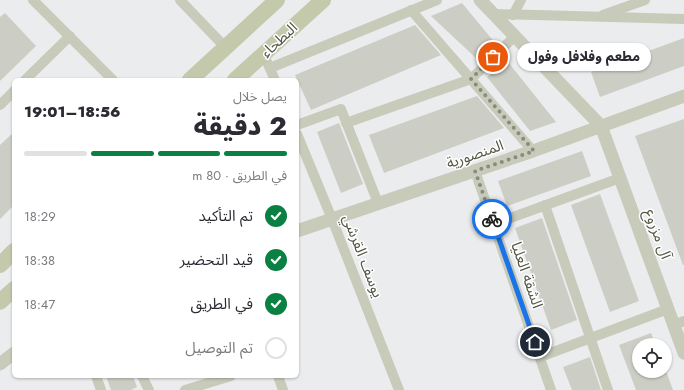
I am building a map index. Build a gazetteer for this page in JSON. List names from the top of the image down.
{
  "streets": {
    "main road": ["البطحاء"],
    "street": [
      "المنصورية",
      "آل مزروع",
      "يوسف القرشي",
      "الشقة العليا"
    ]
  },
  "crossings": [
    ["المنصورية", "آل مزروع"],
    ["المنصورية", "يوسف القرشي"],
    ["المنصورية", "الشقة العليا"]
  ],
  "places": ["مطعم وفلافل وفول"],
  "page": {
    "bubble": "مطعم وفلافل وفول",
    "heading": ["2 دقيقة", "يصل خلال", "18:56–19:01"],
    "bar": "في الطريق · 80 m",
    "list": [
      ["تم التأكيد", "18:29"],
      ["قيد التحضير", "18:38"],
      ["في الطريق", "18:47"],
      "تم التوصيل"
    ]
  }
}
